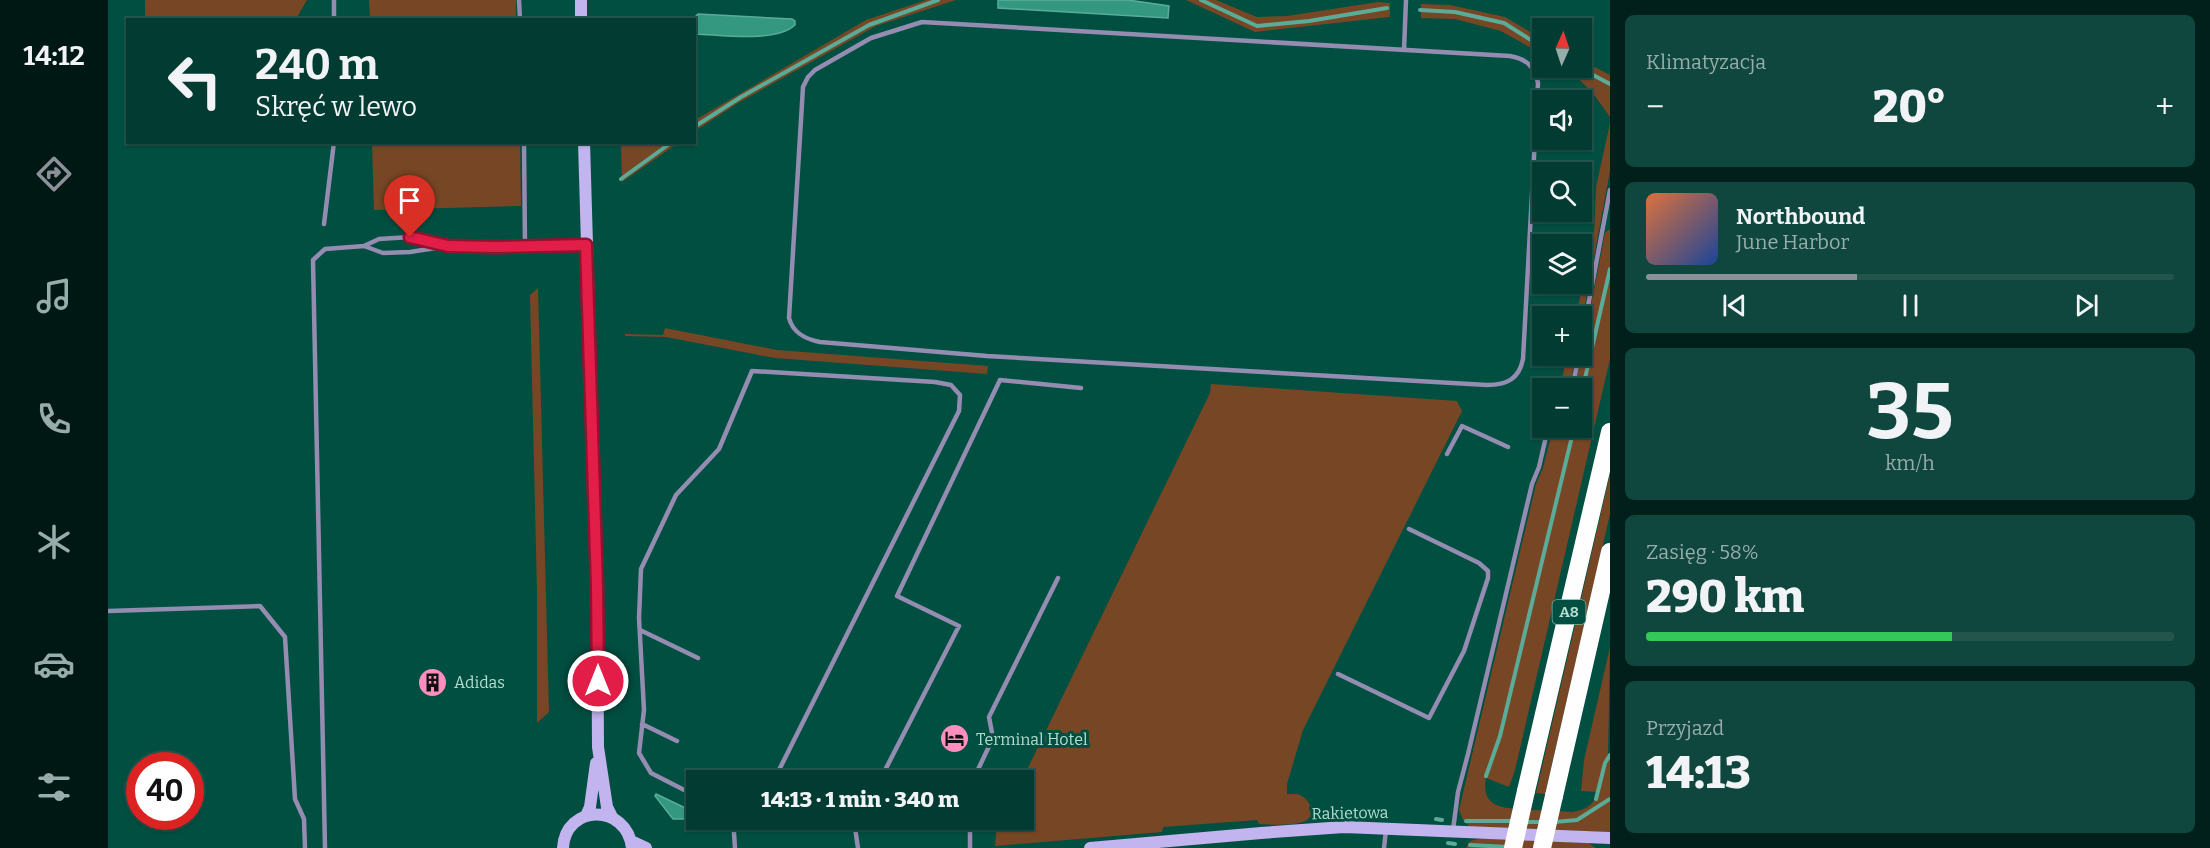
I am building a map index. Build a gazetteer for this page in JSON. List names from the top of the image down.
{
  "streets": {
    "highway": ["A8"],
    "street": ["Rakietowa"]
  },
  "places": {
    "building": ["Adidas"],
    "hotel": ["Terminal Hotel"]
  },
  "north": "top",
  "page": {
    "tabs": "14:12",
    "tile": [
      "Klimatyzacja",
      ["35", "km/h"],
      ["Zasięg · 58%", "290 km"],
      ["Przyjazd", "14:13"]
    ],
    "map_buttons": ["+", "−"],
    "turn": ["240 m", "Skręć w lewo"],
    "heat": ["−", "20°", "+"],
    "song": ["Northbound", "June Harbor"],
    "limit": "40",
    "trip": "14:13 · 1 min · 340 m"
  }
}
